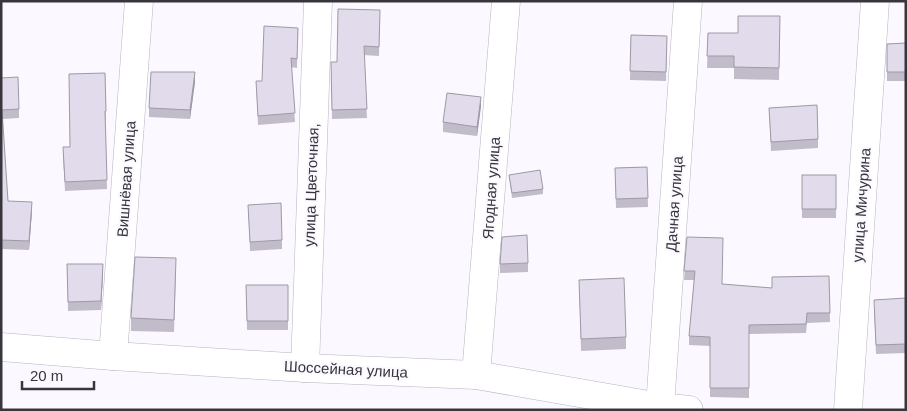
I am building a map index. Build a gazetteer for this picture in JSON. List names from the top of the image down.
{
  "streets": {
    "street": [
      "Вишнёвая улица",
      "улица Цветочная,",
      "Ягодная улица",
      "Дачная улица",
      "улица Мичурина",
      "Шоссейная улица"
    ]
  },
  "crossings": [
    ["Вишнёвая улица", "Шоссейная улица"],
    ["улица Цветочная,", "Шоссейная улица"],
    ["Ягодная улица", "Шоссейная улица"],
    ["Дачная улица", "Шоссейная улица"]
  ],
  "scale_bar": "20 m"
}
